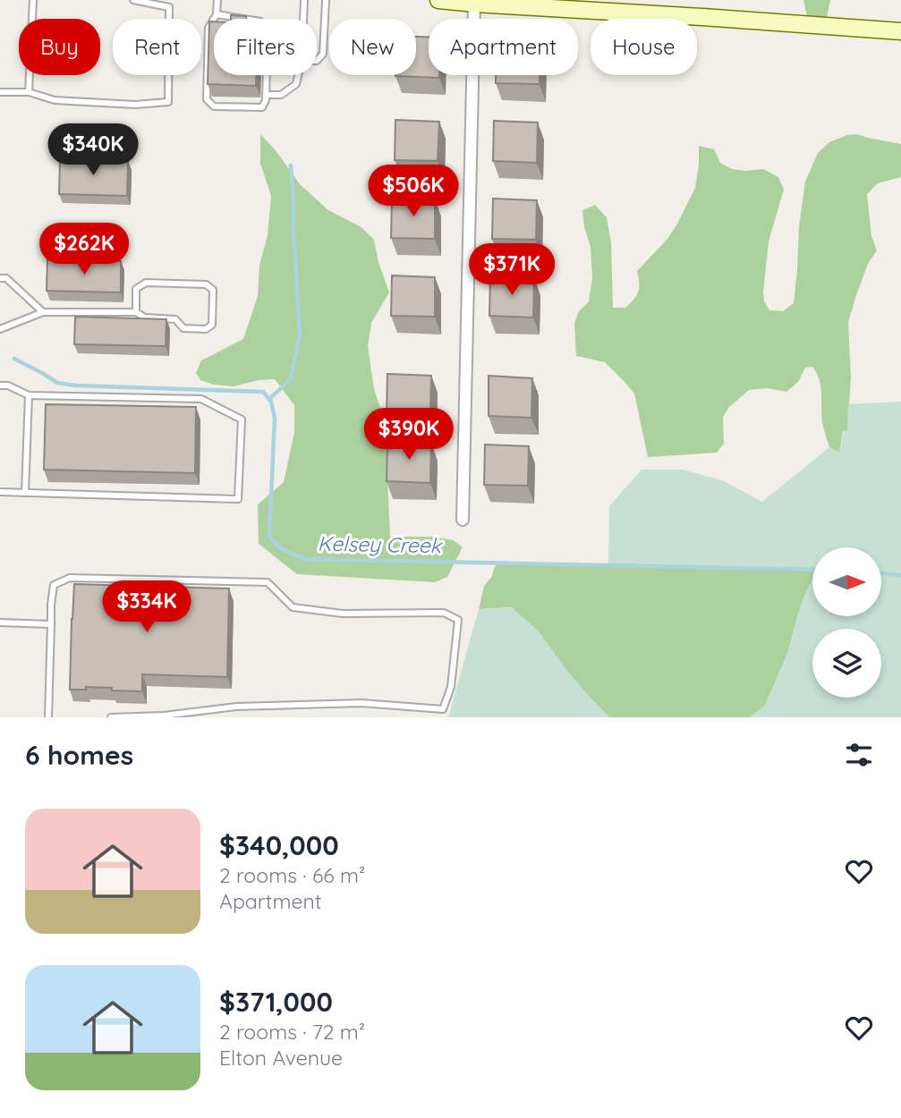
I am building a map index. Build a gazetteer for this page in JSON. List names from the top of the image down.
{
  "water": ["Kelsey Creek"],
  "north": "right",
  "page": {
    "chip": [
      "Buy",
      "Rent",
      "Filters",
      "New",
      "Apartment",
      "House"
    ],
    "price": [
      "$340K",
      "$506K",
      "$262K",
      "$371K",
      "$390K",
      "$334K"
    ],
    "heading": "6 homes",
    "list": [
      {
        "name": "$340,000",
        "note": "2 rooms · 66 m² · Apartment"
      },
      {
        "name": "$371,000",
        "note": "2 rooms · 72 m² · Elton Avenue"
      }
    ]
  }
}
